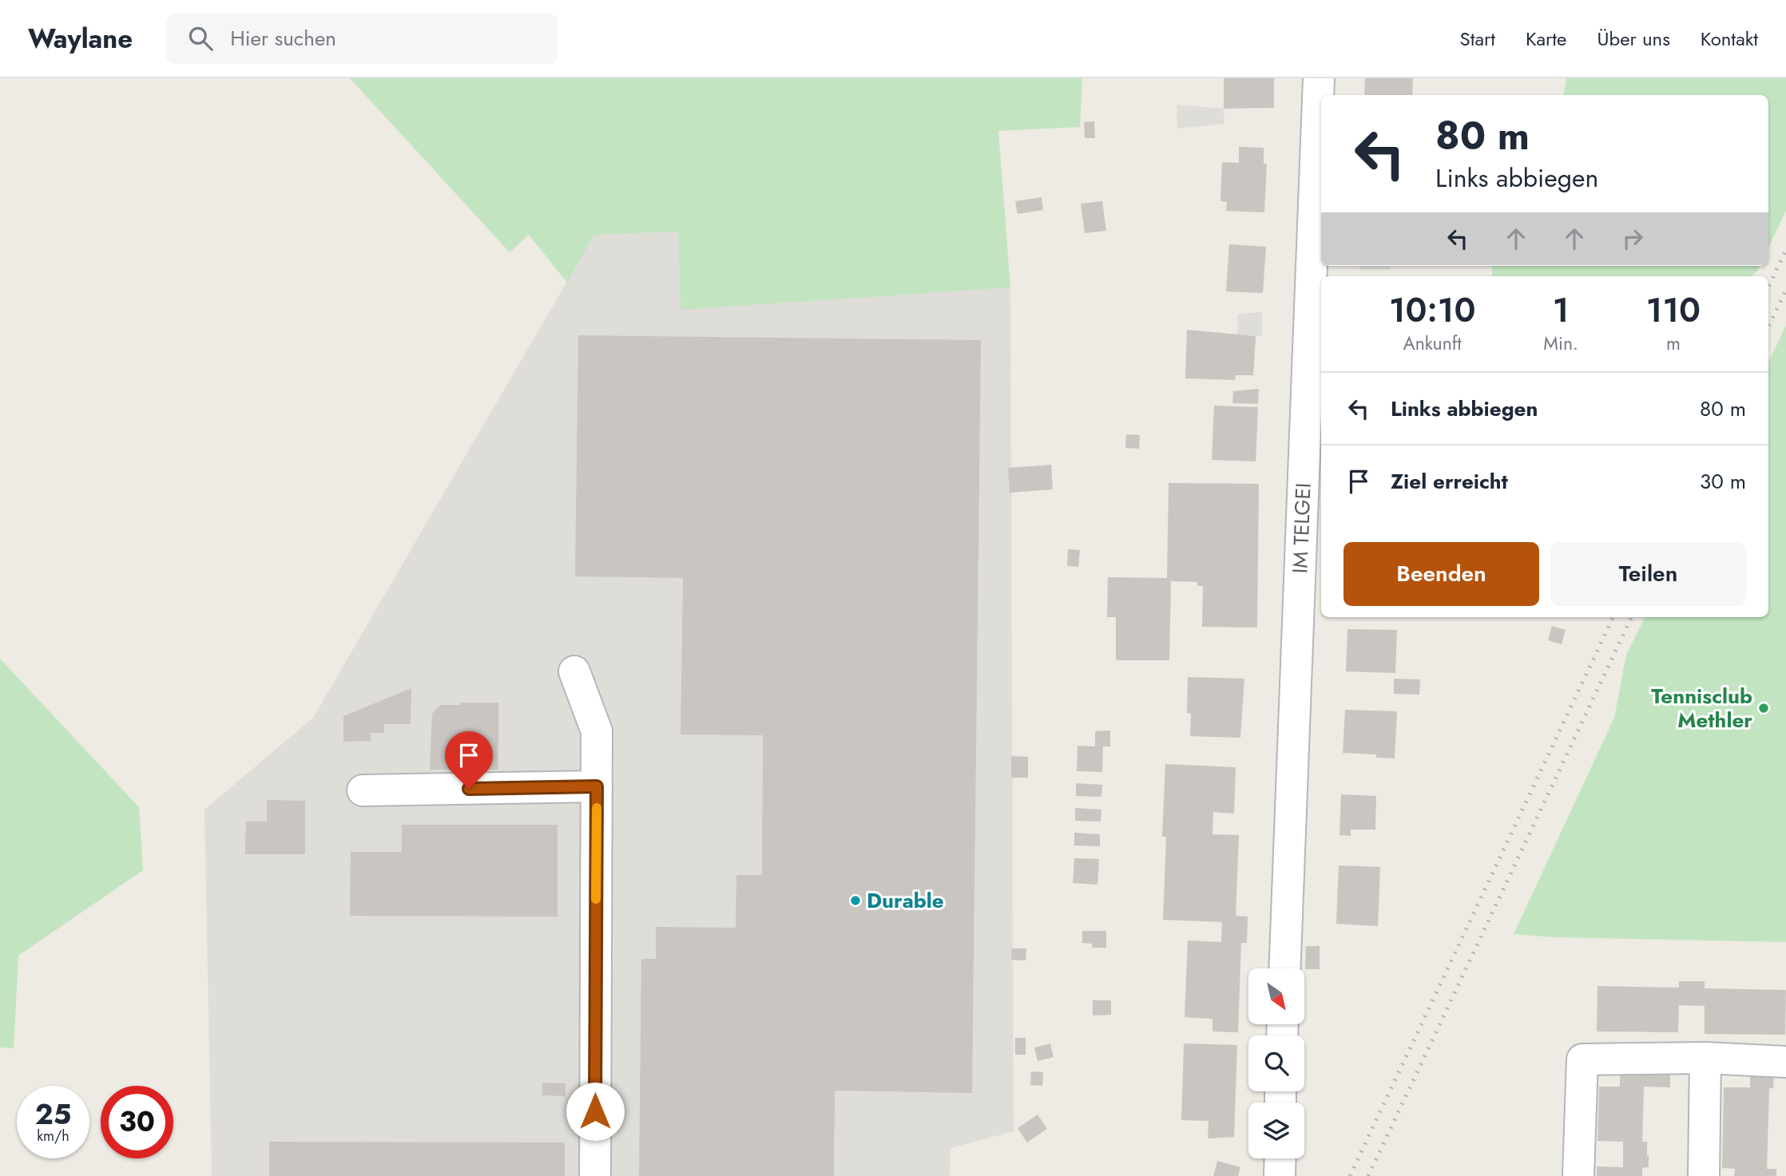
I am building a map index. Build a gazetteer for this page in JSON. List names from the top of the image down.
{
  "streets": {
    "street": ["IM TELGEI"]
  },
  "places": ["Tennisclub Methler", "Durable"],
  "north": "bottom right",
  "page": {
    "header": "Waylane",
    "search": "Hier suchen",
    "nav": [
      "Start",
      "Karte",
      "Über uns",
      "Kontakt"
    ],
    "turn": ["80 m", "Links abbiegen"],
    "eta": [
      "10:10",
      "Ankunft",
      "1",
      "Min.",
      "110",
      "m"
    ],
    "list": [
      {
        "name": "Links abbiegen",
        "value": "80 m"
      },
      {
        "name": "Ziel erreicht",
        "value": "30 m"
      }
    ],
    "buttons": ["Beenden", "Teilen"],
    "speed": "25 km/h",
    "limit": "30"
  }
}
